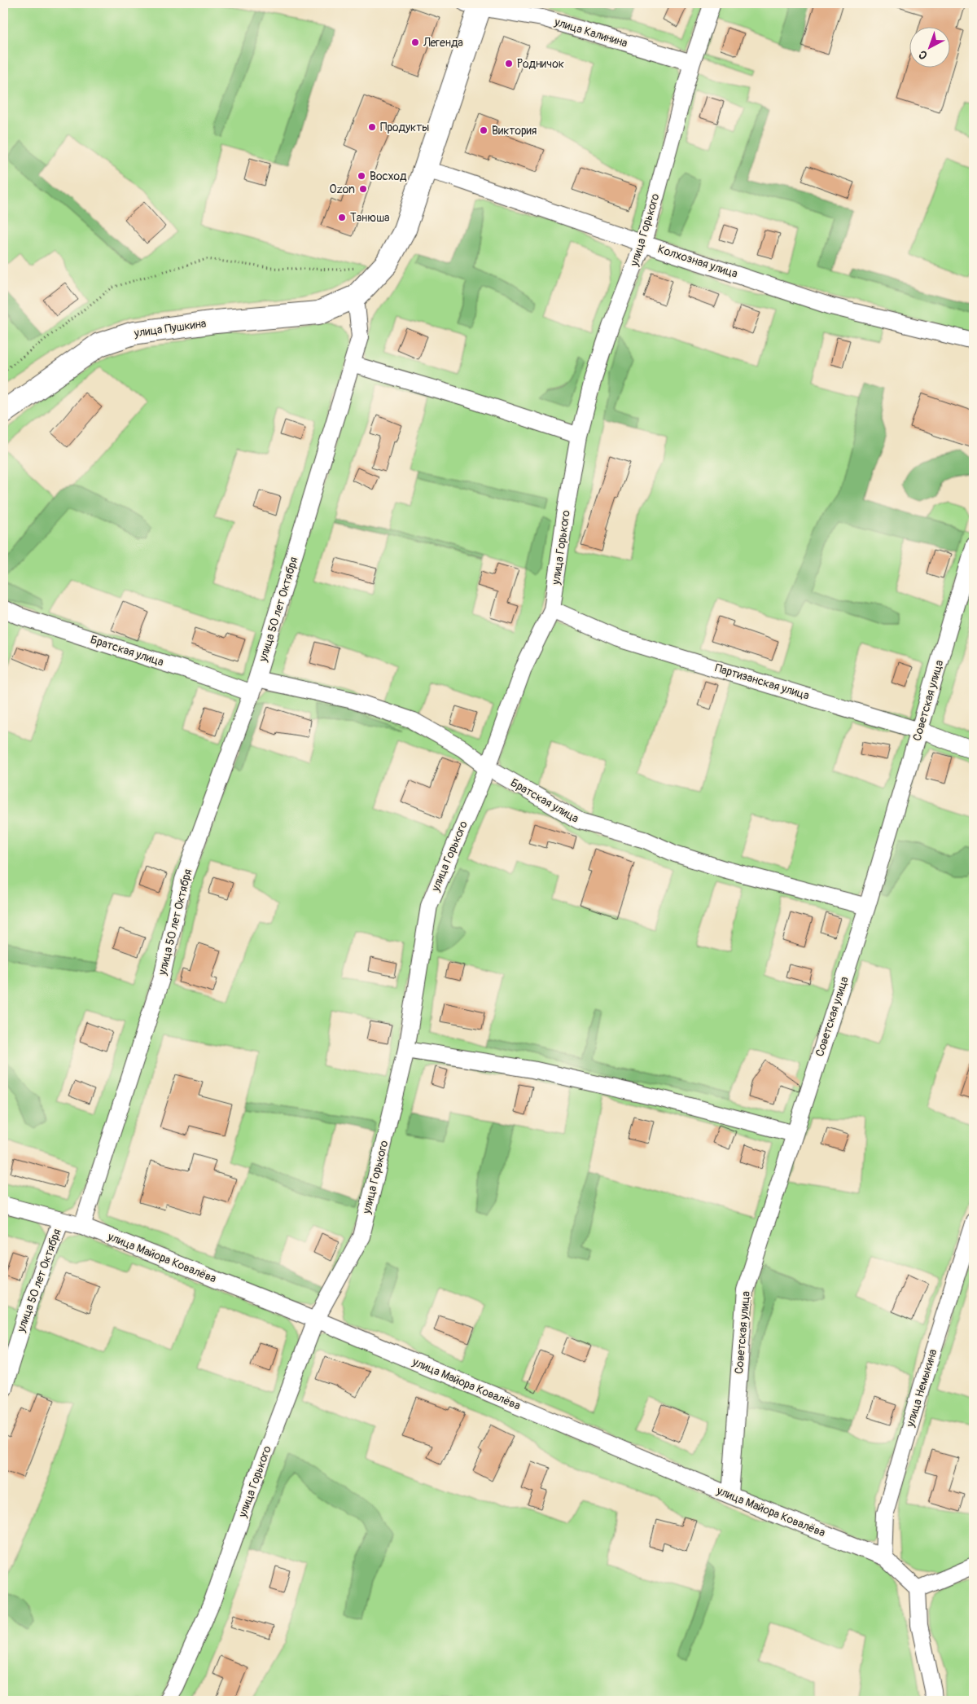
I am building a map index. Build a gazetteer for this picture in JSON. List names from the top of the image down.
{
  "streets": {
    "main road": ["улица Пушкина"],
    "street": [
      "улица Калинина",
      "улица Горького",
      "Колхозная улица",
      "улица 50 лет Октября",
      "Братская улица",
      "Партизанская улица",
      "Советская улица",
      "улица Майора Ковалёва",
      "улица Немыкина"
    ]
  },
  "crossings": [
    ["улица Калинина", "улица Горького"],
    ["улица Горького", "Колхозная улица"],
    ["улица Горького", "Братская улица"],
    ["улица Горького", "Партизанская улица"],
    ["улица Горького", "улица Майора Ковалёва"],
    ["улица Пушкина", "улица 50 лет Октября"],
    ["улица 50 лет Октября", "Братская улица"],
    ["улица 50 лет Октября", "улица Майора Ковалёва"],
    ["Братская улица", "Советская улица"],
    ["Партизанская улица", "Советская улица"],
    ["Советская улица", "улица Майора Ковалёва"],
    ["улица Майора Ковалёва", "улица Немыкина"]
  ],
  "places": [
    "Легенда",
    "Родничок",
    "Продукты",
    "Виктория",
    "Восход",
    "Ozon",
    "Танюша"
  ],
  "north": "bottom left"
}
